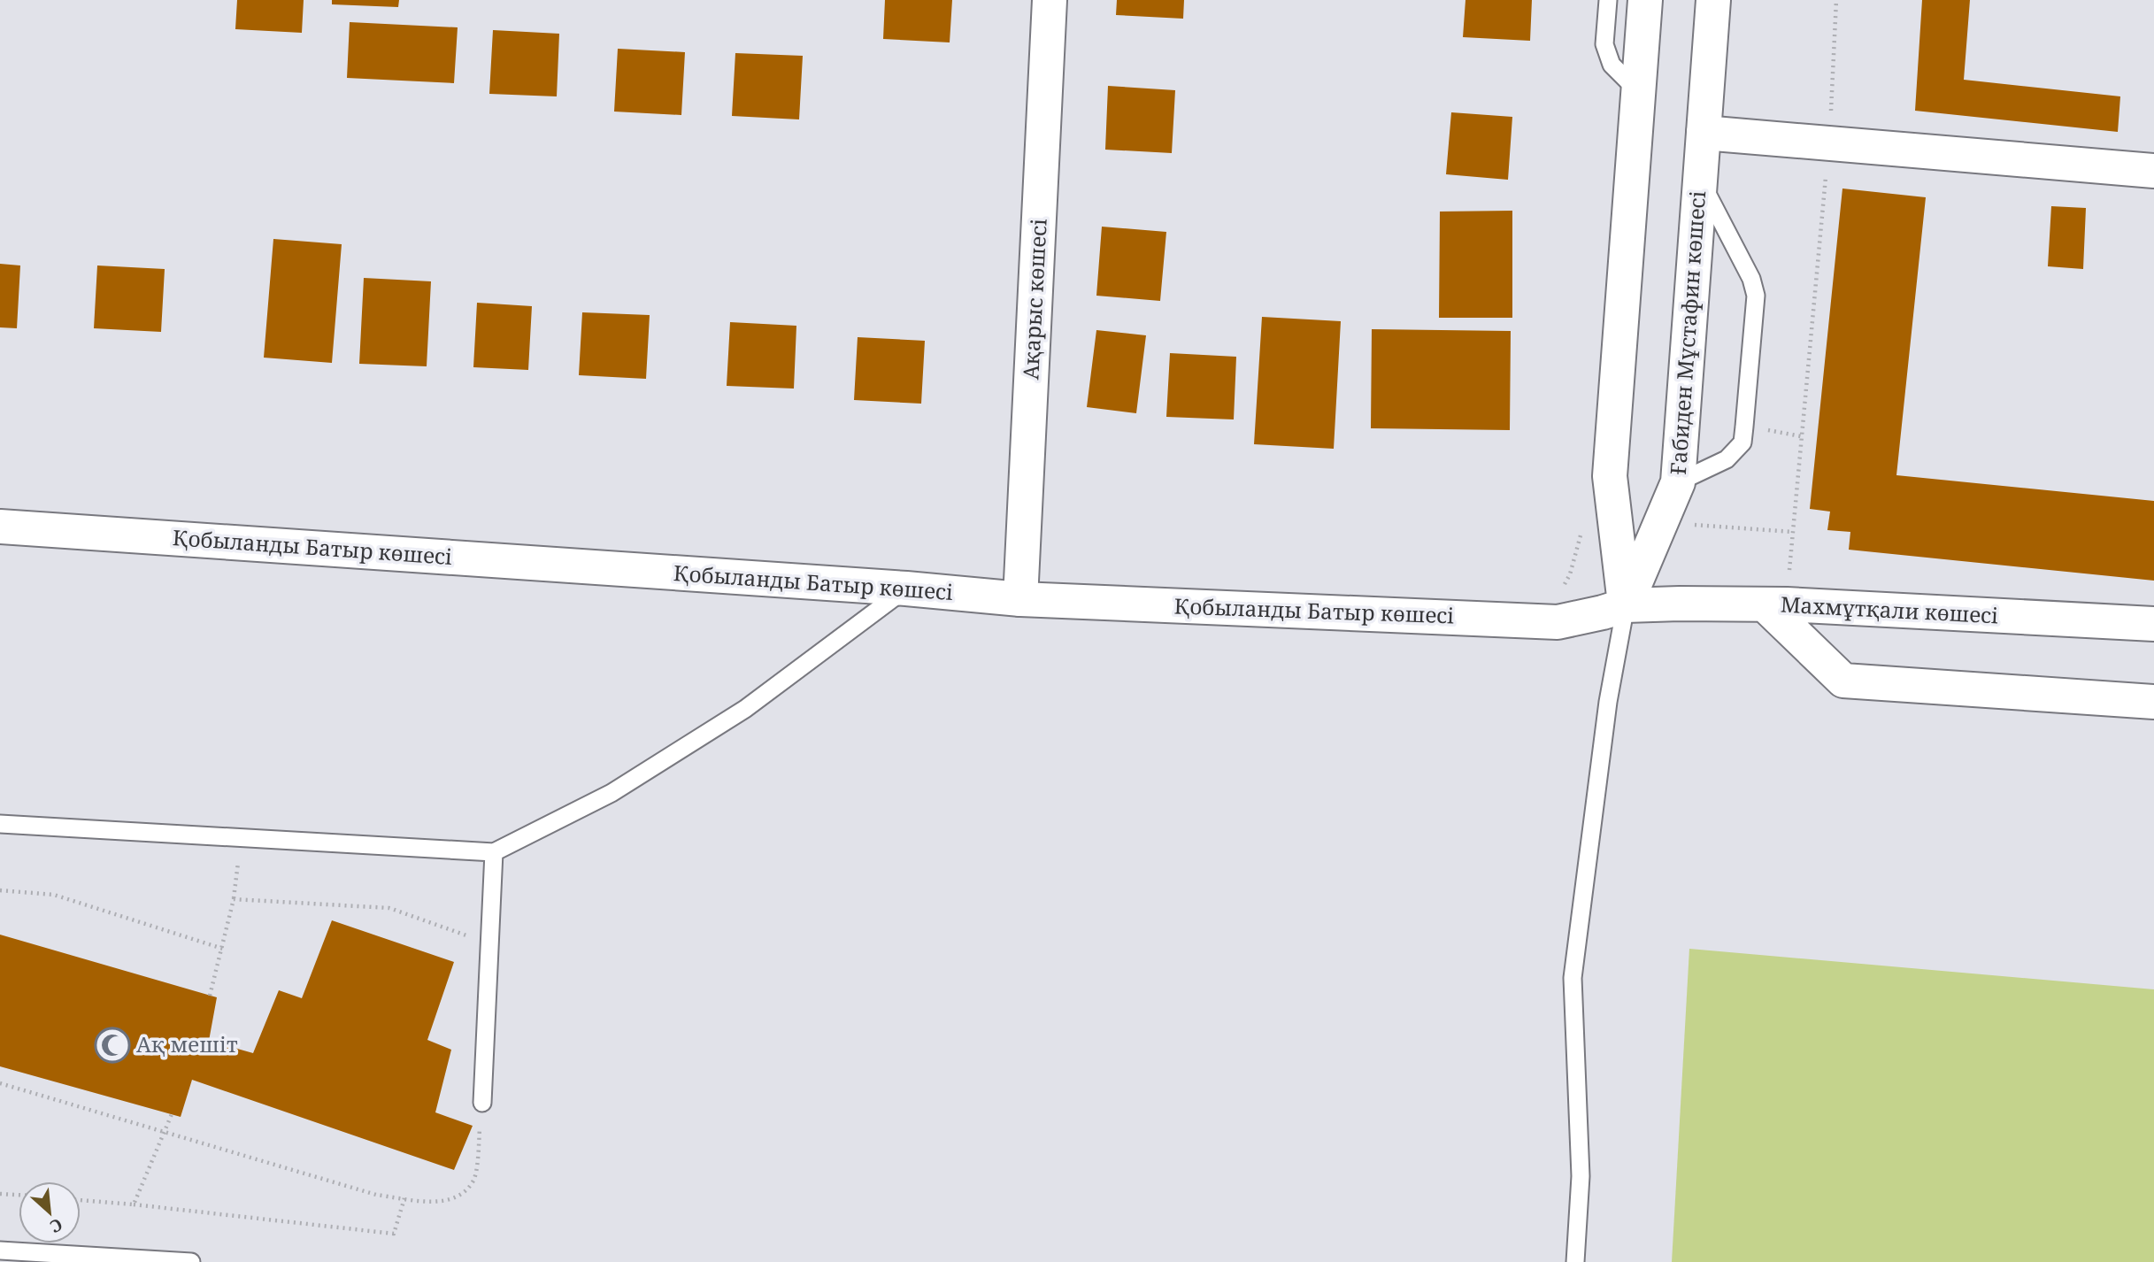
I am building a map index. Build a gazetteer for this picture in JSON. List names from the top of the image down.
{
  "streets": {
    "street": [
      "Ақарыс көшесі",
      "Ғабиден Мұстафин көшесі",
      "Қобыланды Батыр көшесі",
      "Махмұтқали көшесі"
    ]
  },
  "crossings": [
    ["Ақарыс көшесі", "Қобыланды Батыр көшесі"],
    ["Ғабиден Мұстафин көшесі", "Қобыланды Батыр көшесі"],
    ["Ғабиден Мұстафин көшесі", "Махмұтқали көшесі"],
    ["Қобыланды Батыр көшесі", "Махмұтқали көшесі"]
  ],
  "places": {
    "mosque": ["Ақ мешіт"]
  },
  "north": "bottom right"
}
